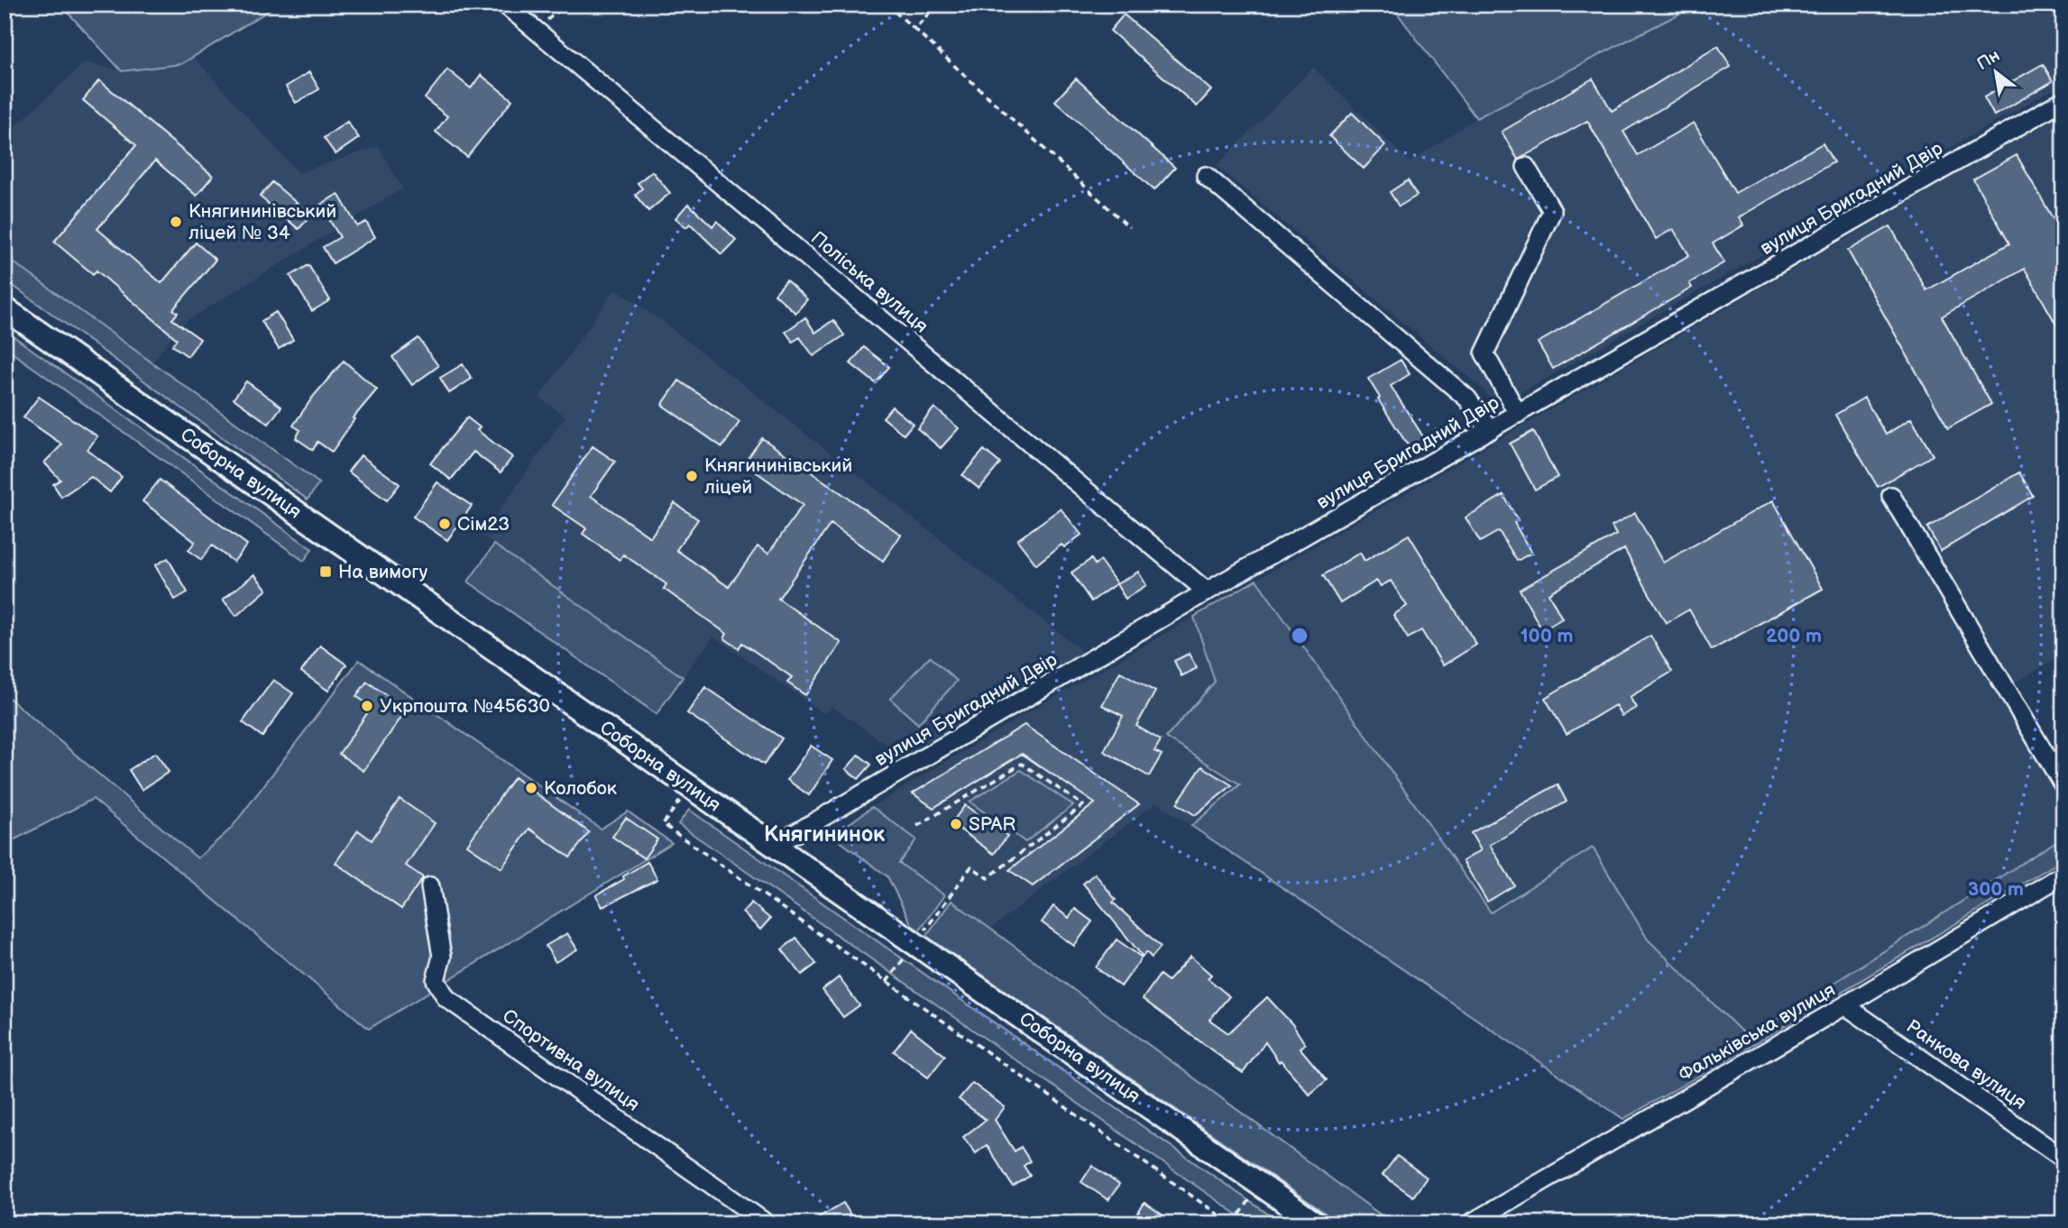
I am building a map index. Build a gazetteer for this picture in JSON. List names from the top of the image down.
{
  "streets": {
    "main road": ["Соборна вулиця"],
    "street": [
      "вулиця Бригадний Двір",
      "Поліська вулиця",
      "Фальківська вулиця",
      "Спортивна вулиця",
      "Ранкова вулиця"
    ]
  },
  "crossings": [
    ["вулиця Бригадний Двір", "Поліська вулиця"],
    ["вулиця Бригадний Двір", "Соборна вулиця"],
    ["Фальківська вулиця", "Ранкова вулиця"]
  ],
  "districts": ["Княгининок"],
  "places": {
    "other": [
      "Княгининівський ліцей № 34",
      "Княгининівський ліцей",
      "Сім23",
      "Укрпошта №45630",
      "Колобок",
      "SPAR"
    ],
    "transit": ["На вимогу"]
  },
  "north": "top left",
  "rings": ["100 m", "200 m", "300 m"]
}
